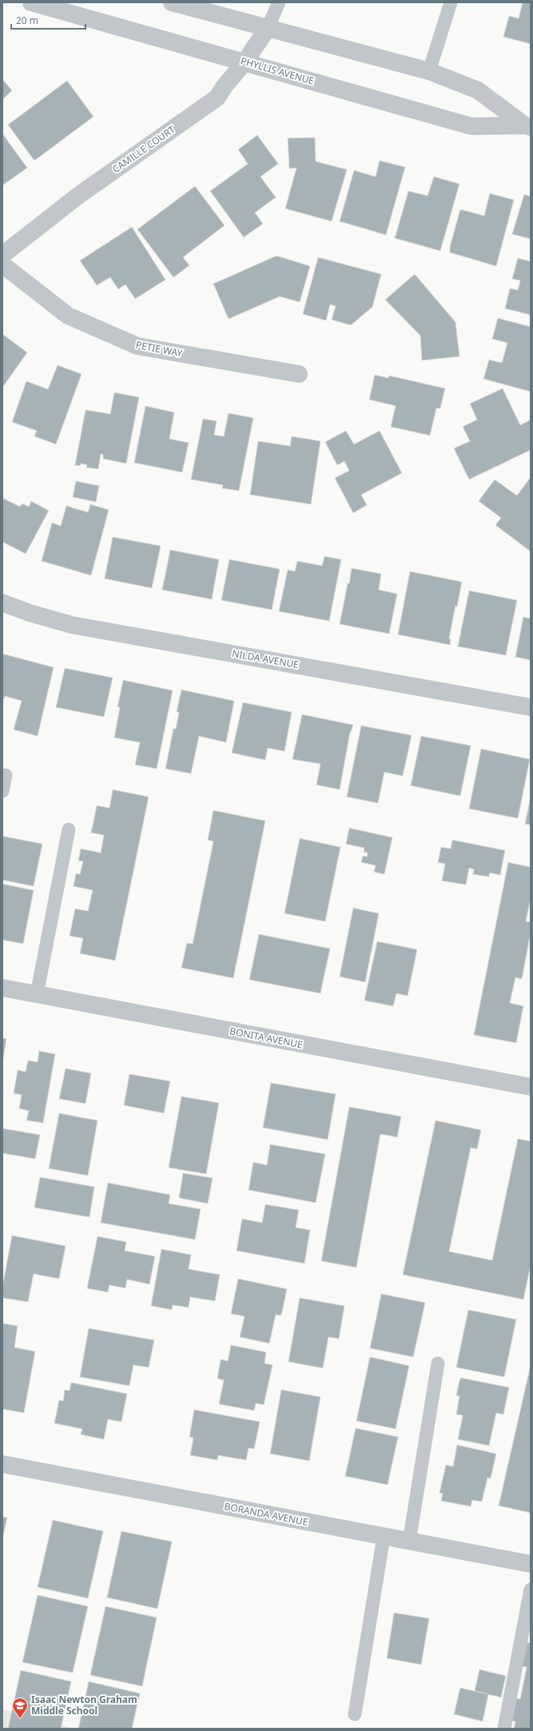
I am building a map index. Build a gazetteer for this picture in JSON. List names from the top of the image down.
{
  "streets": {
    "street": [
      "PHYLLIS AVENUE",
      "CAMILLE COURT",
      "PETIE WAY",
      "NILDA AVENUE",
      "BONITA AVENUE",
      "BORANDA AVENUE"
    ]
  },
  "crossings": [
    ["PHYLLIS AVENUE", "CAMILLE COURT"]
  ],
  "places": {
    "school or university": ["Isaac Newton Graham Middle School"]
  },
  "scale_bar": "20 m"
}
